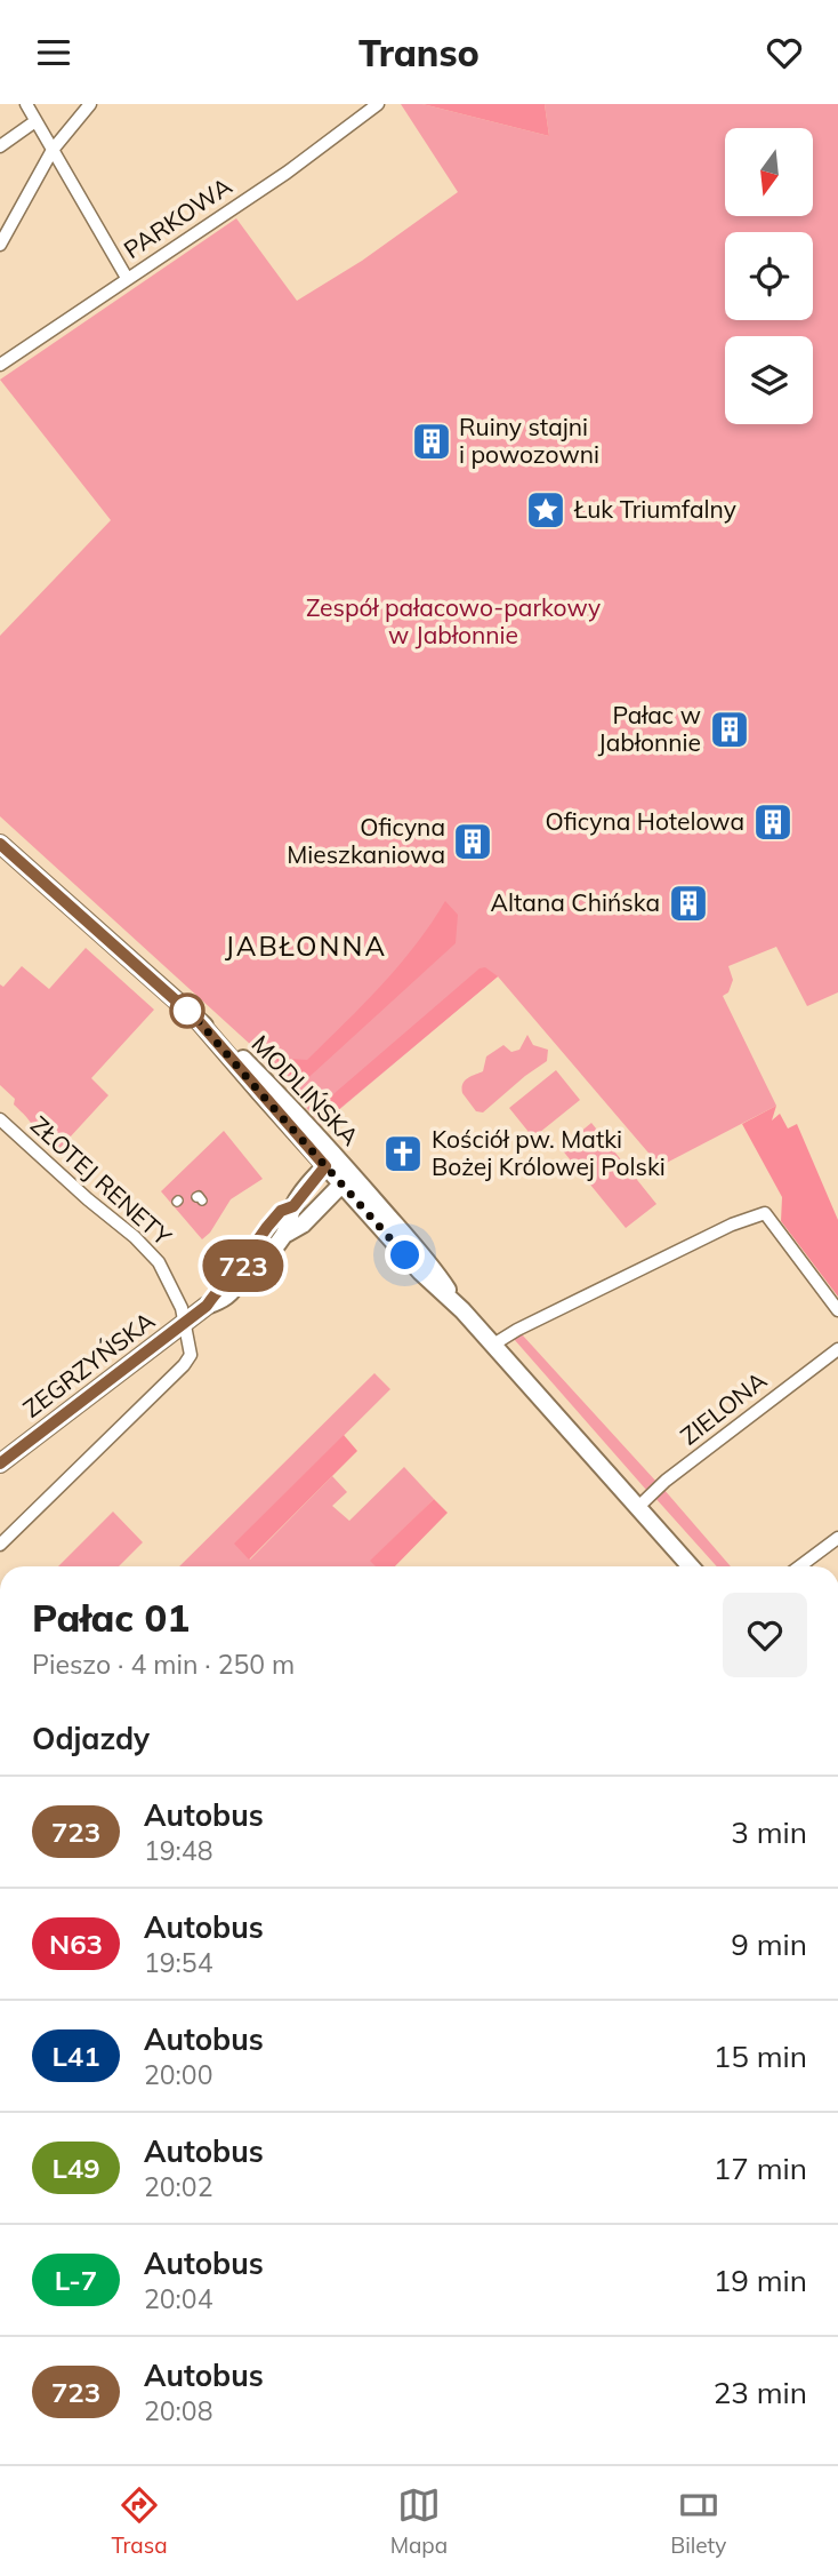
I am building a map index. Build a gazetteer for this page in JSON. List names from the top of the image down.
{
  "streets": {
    "main road": ["MODLIŃSKA", "ZEGRZYŃSKA"],
    "street": ["PARKOWA", "ZŁOTEJ RENETY", "ZIELONA"]
  },
  "crossings": [
    ["MODLIŃSKA", "ZEGRZYŃSKA"],
    ["MODLIŃSKA", "ZIELONA"],
    ["ZŁOTEJ RENETY", "ZEGRZYŃSKA"]
  ],
  "districts": ["JABŁONNA"],
  "parks": ["Zespół pałacowo-parkowy w Jabłonnie"],
  "places": {
    "building": [
      "Ruiny stajni i powozowni",
      "Pałac w Jabłonnie",
      "Oficyna Hotelowa",
      "Oficyna Mieszkaniowa",
      "Altana Chińska"
    ],
    "place": ["Łuk Triumfalny"],
    "church": ["Kościół pw. Matki Bożej Królowej Polski"]
  },
  "lines": ["bus line 723"],
  "north": "bottom",
  "page": {
    "header": "Transo",
    "on_map": "723",
    "heading": [
      ["Pałac 01", "Pieszo · 4 min · 250 m"],
      "Odjazdy"
    ],
    "list": [
      {
        "mark": "723",
        "name": "Autobus",
        "note": "19:48",
        "value": "3 min"
      },
      {
        "mark": "N63",
        "name": "Autobus",
        "note": "19:54",
        "value": "9 min"
      },
      {
        "mark": "L41",
        "name": "Autobus",
        "note": "20:00",
        "value": "15 min"
      },
      {
        "mark": "L49",
        "name": "Autobus",
        "note": "20:02",
        "value": "17 min"
      },
      {
        "mark": "L-7",
        "name": "Autobus",
        "note": "20:04",
        "value": "19 min"
      },
      {
        "mark": "723",
        "name": "Autobus",
        "note": "20:08",
        "value": "23 min"
      }
    ],
    "tabs": ["Trasa", "Mapa", "Bilety"]
  }
}
